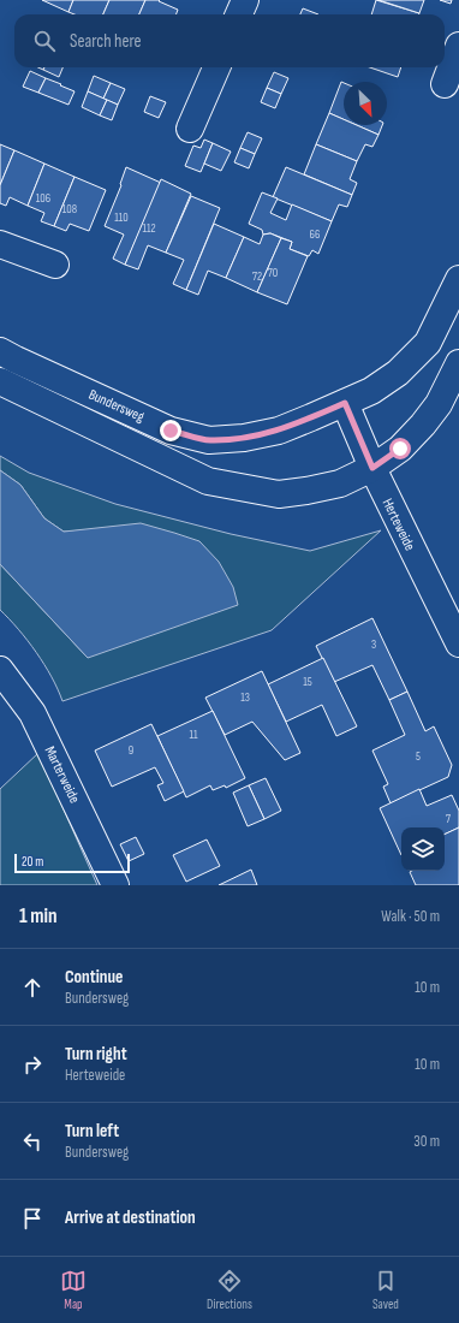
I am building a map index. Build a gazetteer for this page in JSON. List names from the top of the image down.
{
  "streets": {
    "street": ["Bundersweg", "Herteweide", "Marterweide"]
  },
  "crossings": [
    ["Bundersweg", "Herteweide"]
  ],
  "house_numbers": [
    "106",
    "108",
    "110",
    "112",
    "66",
    "70",
    "72",
    "3",
    "15",
    "13",
    "11",
    "9",
    "5",
    "7"
  ],
  "scale_bar": "20 m",
  "north": "bottom right",
  "page": {
    "search": "Search here",
    "scale": "20 m",
    "heading": ["1 min", "Walk · 50 m"],
    "list": [
      ["Continue", "Bundersweg", "10 m"],
      ["Turn right", "Herteweide", "10 m"],
      ["Turn left", "Bundersweg", "30 m"],
      "Arrive at destination"
    ],
    "nav": ["Map", "Directions", "Saved"]
  }
}
